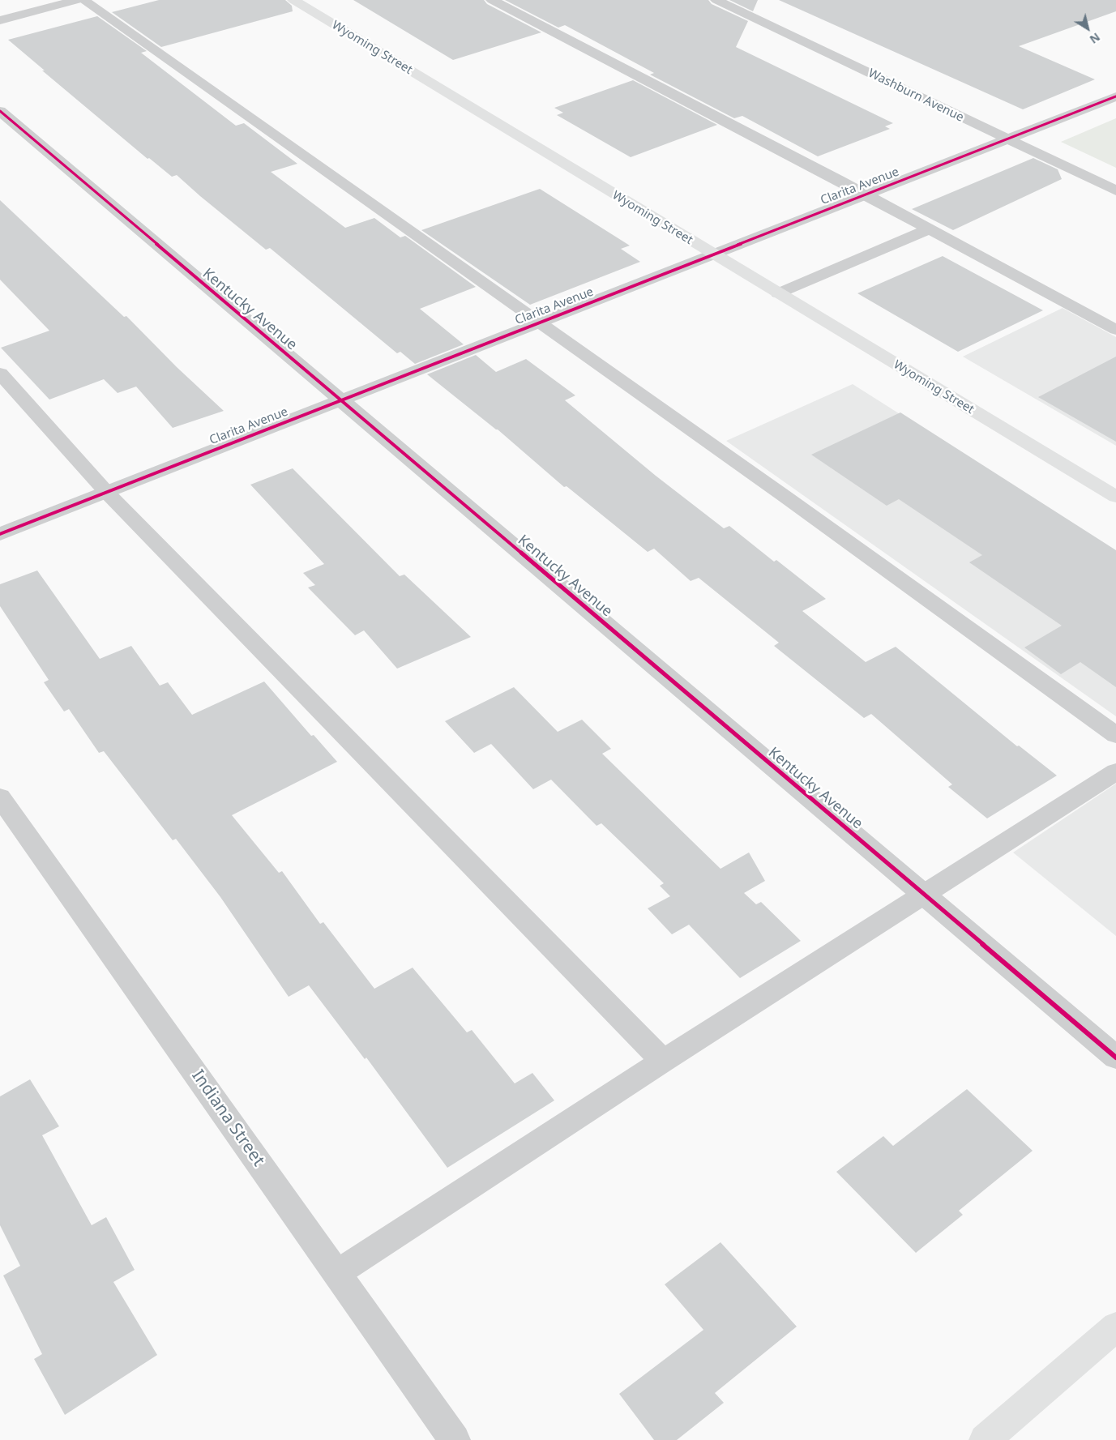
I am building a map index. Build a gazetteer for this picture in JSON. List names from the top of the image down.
{
  "streets": {
    "street": [
      "Wyoming Street",
      "Washburn Avenue",
      "Clarita Avenue",
      "Kentucky Avenue",
      "Indiana Street"
    ]
  },
  "crossings": [
    ["Wyoming Street", "Clarita Avenue"],
    ["Washburn Avenue", "Clarita Avenue"],
    ["Clarita Avenue", "Kentucky Avenue"]
  ],
  "north": "bottom right"
}
